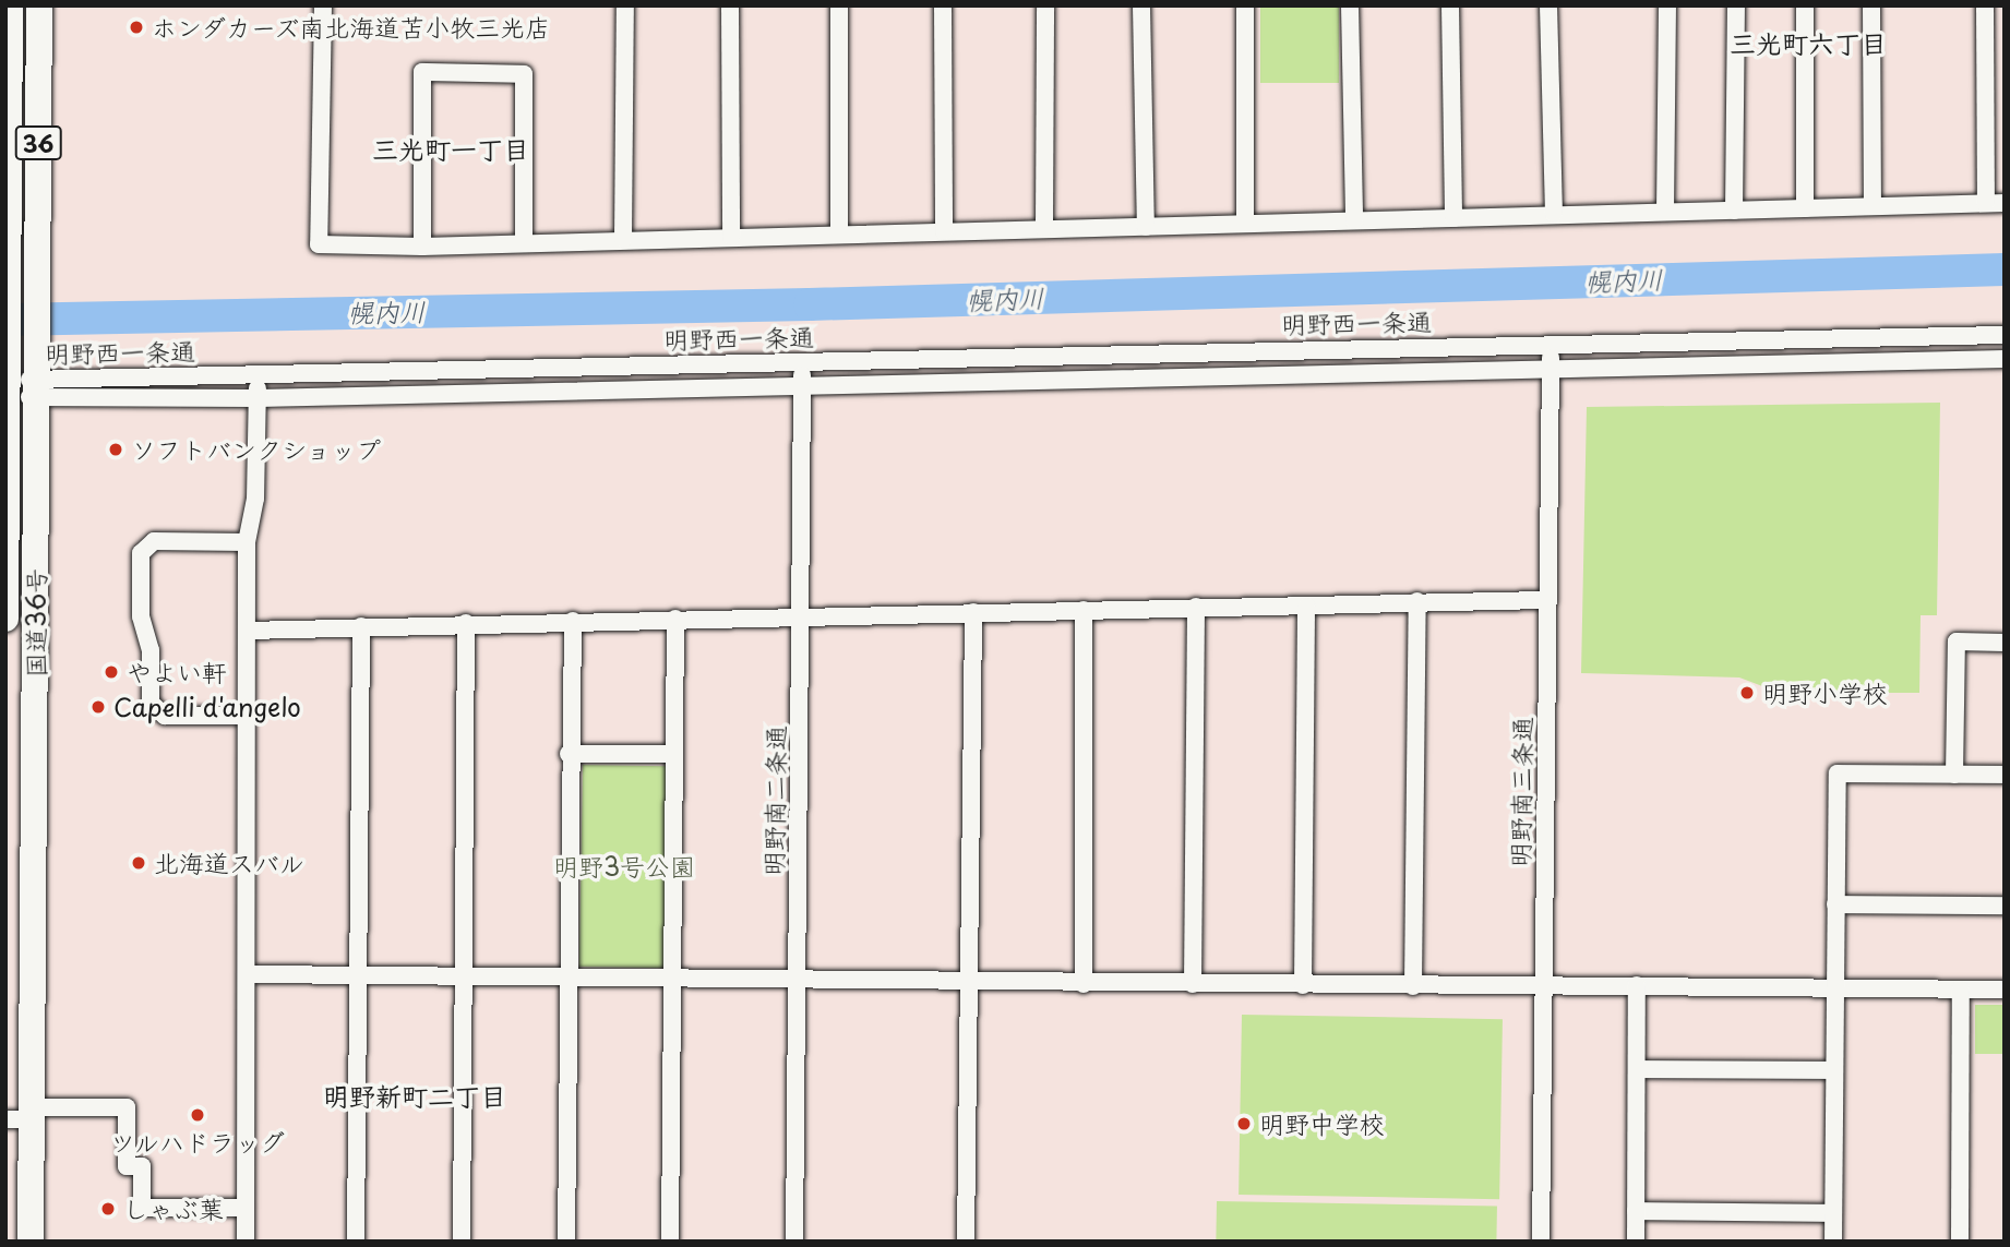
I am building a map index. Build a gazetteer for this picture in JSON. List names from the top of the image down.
{
  "streets": {
    "highway": ["36", "国道36号"],
    "street": ["明野西一条通", "明野南三条通", "明野南二条通"]
  },
  "crossings": [
    ["明野西一条通", "国道36号"],
    ["明野西一条通", "明野南三条通"],
    ["明野西一条通", "明野南二条通"]
  ],
  "districts": ["三光町六丁目", "三光町一丁目", "明野新町二丁目"],
  "water": ["幌内川"],
  "parks": ["明野3号公園"],
  "places": [
    "ホンダカーズ南北海道苫小牧三光店",
    "ソフトバンクショップ",
    "やよい軒",
    "明野小学校",
    "Capelli d'angelo",
    "北海道スバル",
    "ツルハドラッグ",
    "明野中学校",
    "しゃぶ葉"
  ]
}
